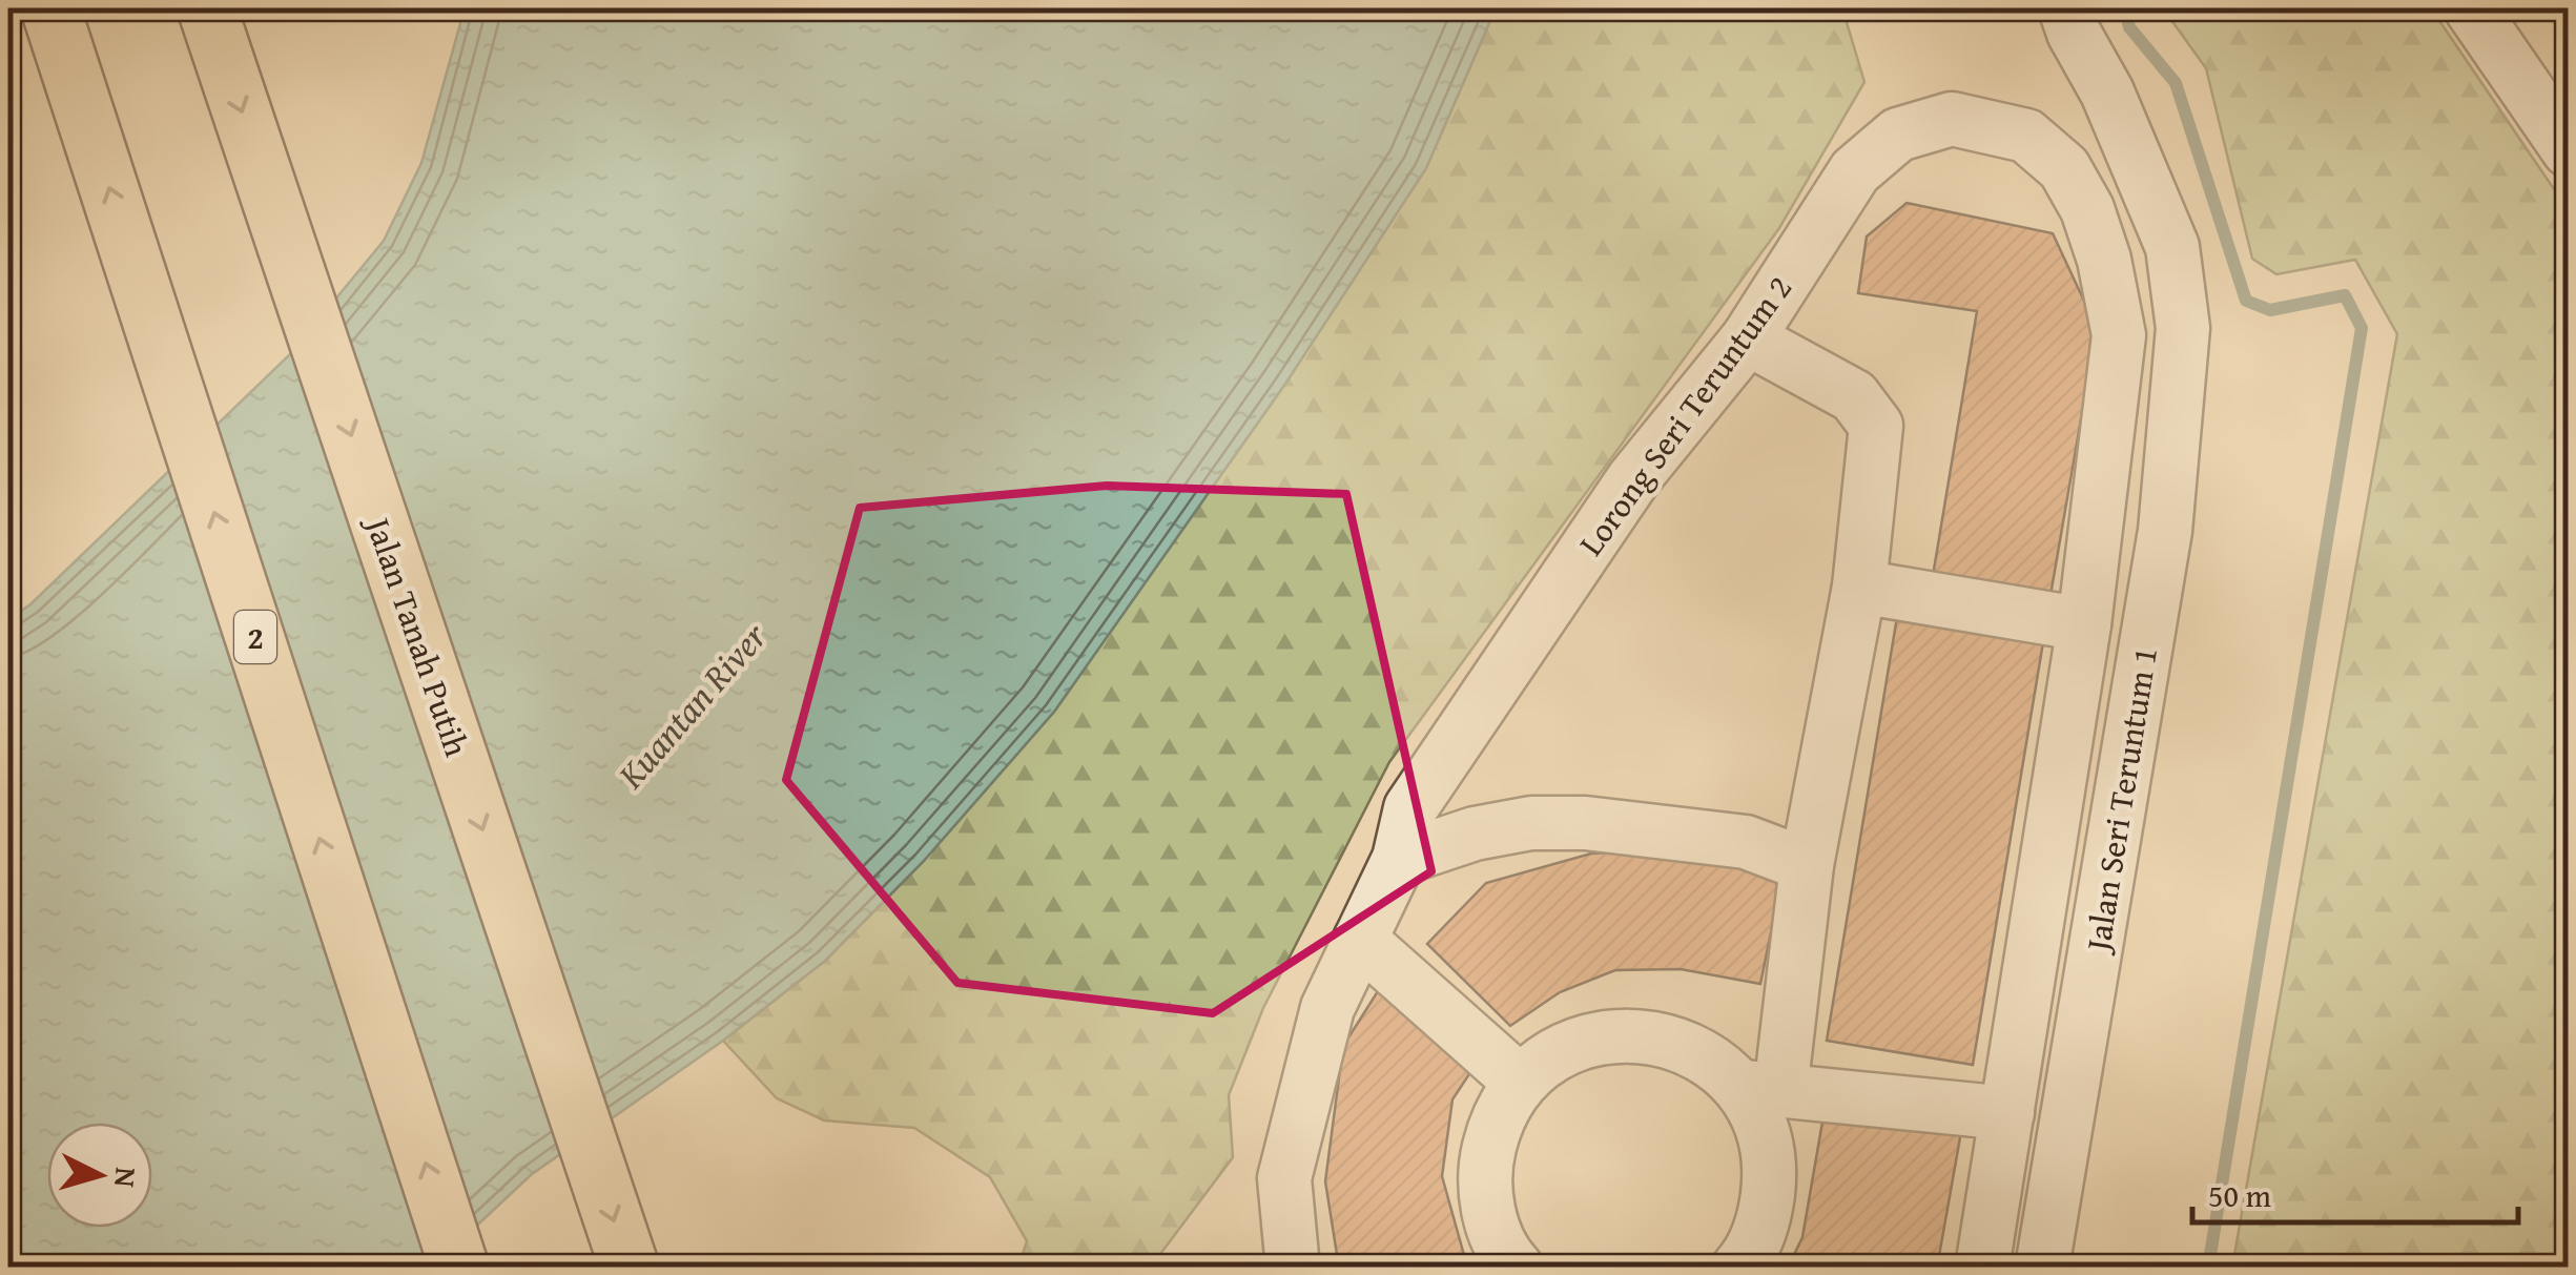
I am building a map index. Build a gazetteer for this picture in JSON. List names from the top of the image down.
{
  "streets": {
    "highway": ["2", "Jalan Tanah Putih"],
    "street": ["Lorong Seri Teruntum 2", "Jalan Seri Teruntum 1"]
  },
  "water": ["Kuantan River"],
  "scale_bar": "50 m",
  "north": "right"
}
